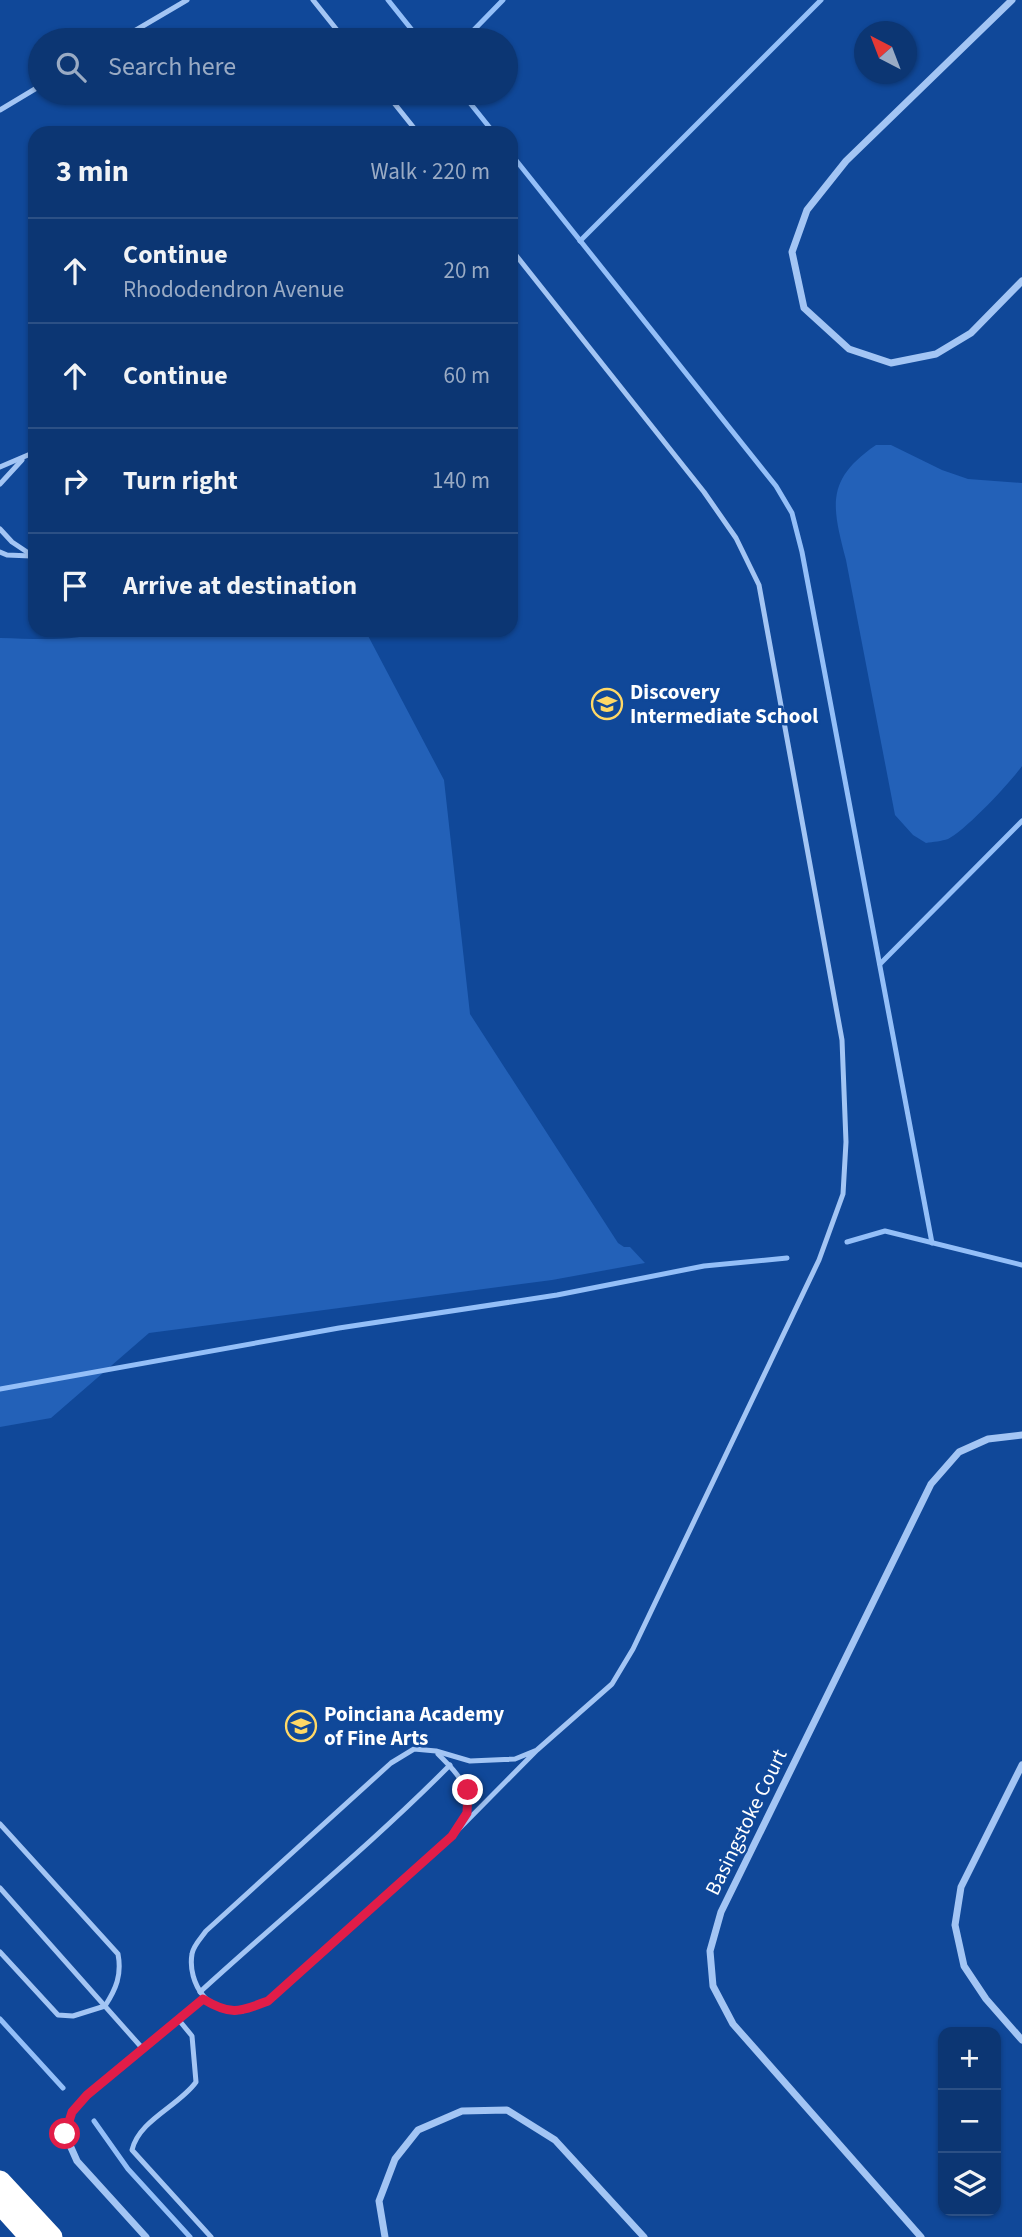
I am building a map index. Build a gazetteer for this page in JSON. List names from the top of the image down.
{
  "streets": {
    "street": ["Basingstoke Court"]
  },
  "places": {
    "school or university": ["Discovery Intermediate School", "Poinciana Academy of Fine Arts"]
  },
  "north": "top left",
  "page": {
    "search": "Search here",
    "heading": ["3 min", "Walk · 220 m"],
    "list": [
      ["Continue", "Rhododendron Avenue", "20 m"],
      ["Continue", "60 m"],
      ["Turn right", "140 m"],
      "Arrive at destination"
    ],
    "map_buttons": ["+", "−"]
  }
}
